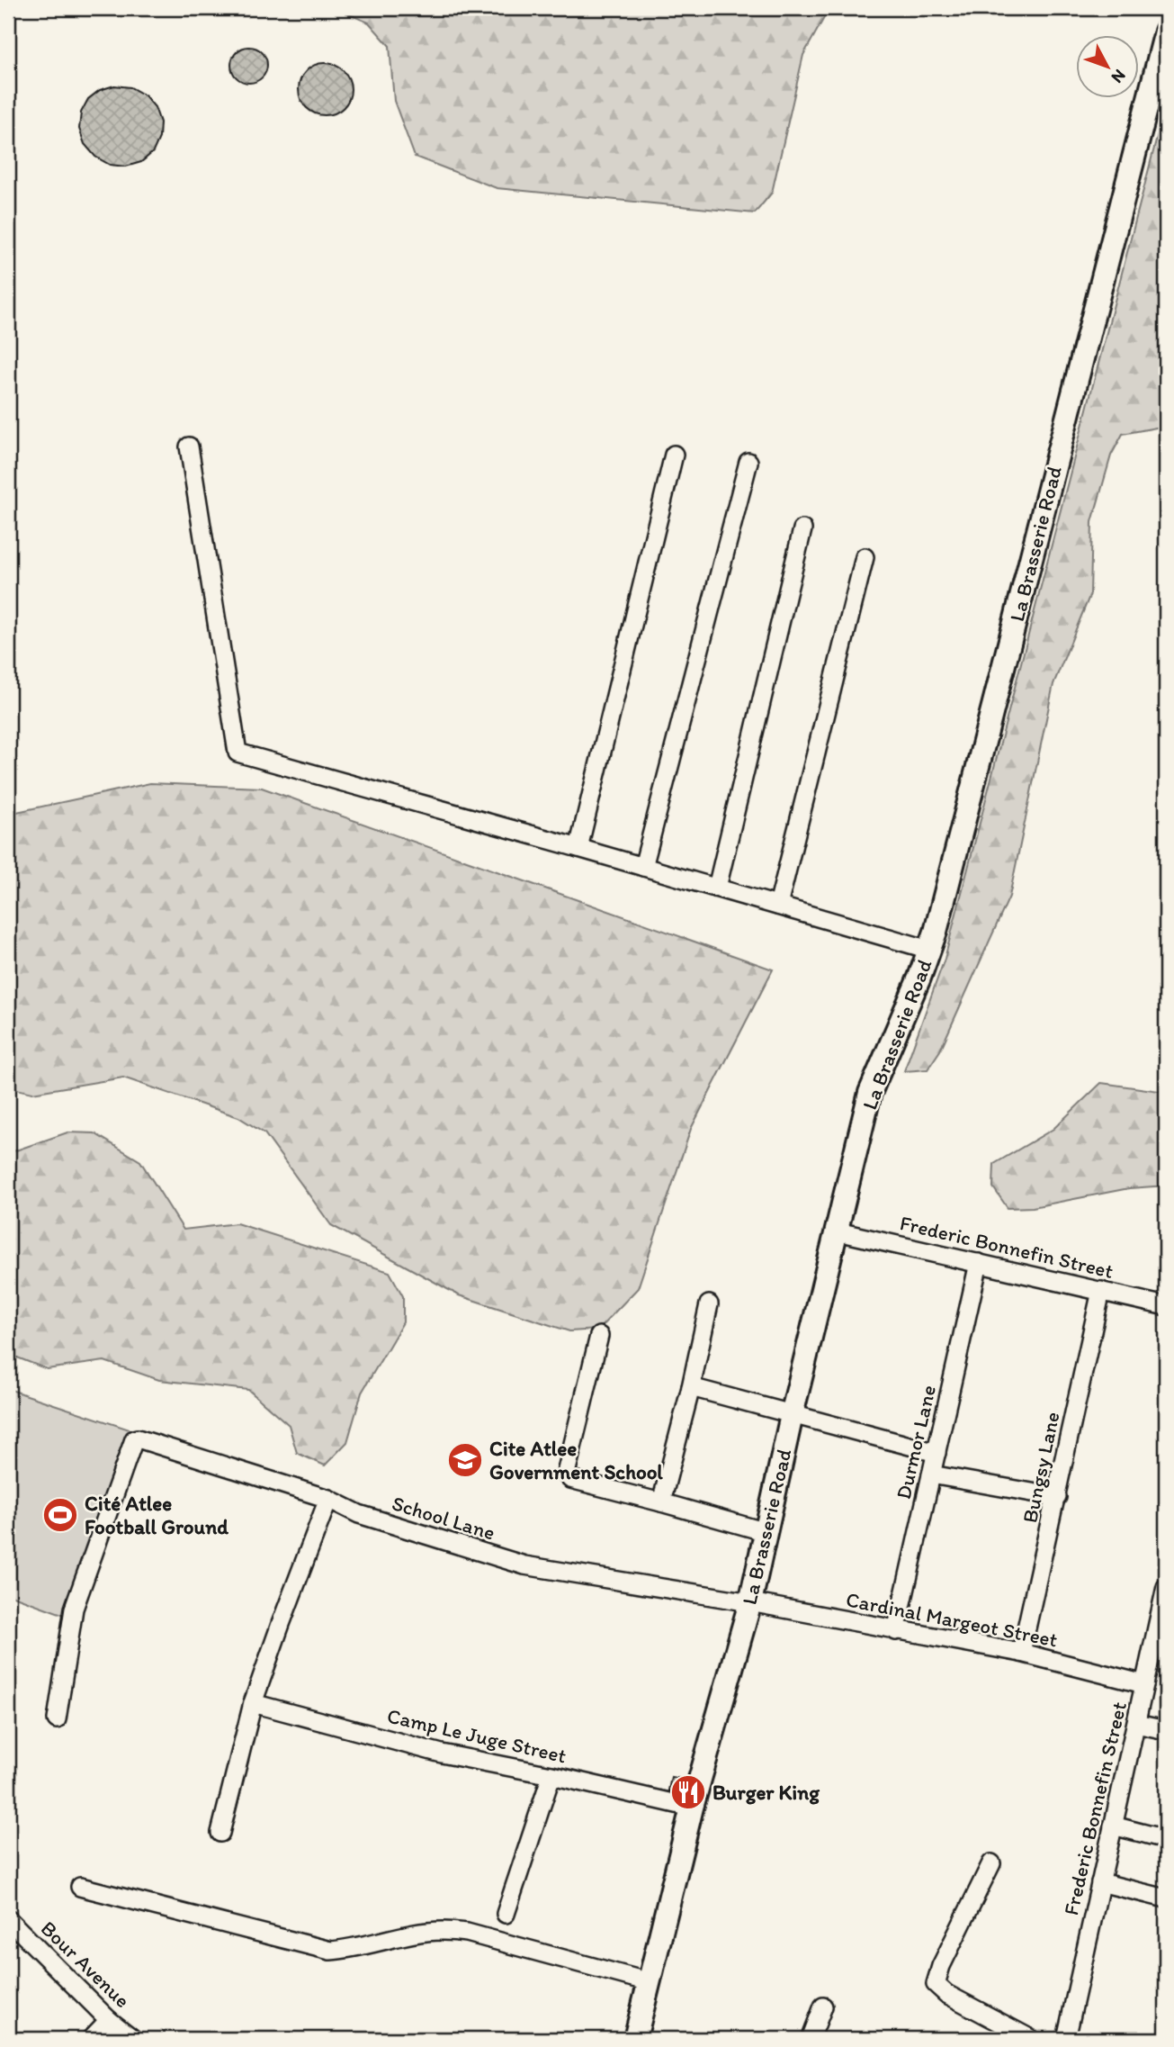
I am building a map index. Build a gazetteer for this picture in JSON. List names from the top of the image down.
{
  "streets": {
    "main road": ["La Brasserie Road"],
    "street": [
      "Frederic Bonnefin Street",
      "Durmor Lane",
      "Bungsy Lane",
      "School Lane",
      "Cardinal Margeot Street",
      "Camp Le Juge Street",
      "Bour Avenue"
    ]
  },
  "crossings": [
    ["La Brasserie Road", "Frederic Bonnefin Street"],
    ["La Brasserie Road", "School Lane"],
    ["La Brasserie Road", "Cardinal Margeot Street"],
    ["La Brasserie Road", "Camp Le Juge Street"],
    ["Frederic Bonnefin Street", "Durmor Lane"],
    ["Frederic Bonnefin Street", "Bungsy Lane"],
    ["Frederic Bonnefin Street", "Cardinal Margeot Street"],
    ["Durmor Lane", "Cardinal Margeot Street"],
    ["Bungsy Lane", "Cardinal Margeot Street"],
    ["School Lane", "Cardinal Margeot Street"]
  ],
  "places": {
    "school or university": ["Cite Atlee Government School"],
    "sports": ["Cité Atlee Football Ground"],
    "restaurant": ["Burger King"]
  },
  "north": "bottom right"
}
